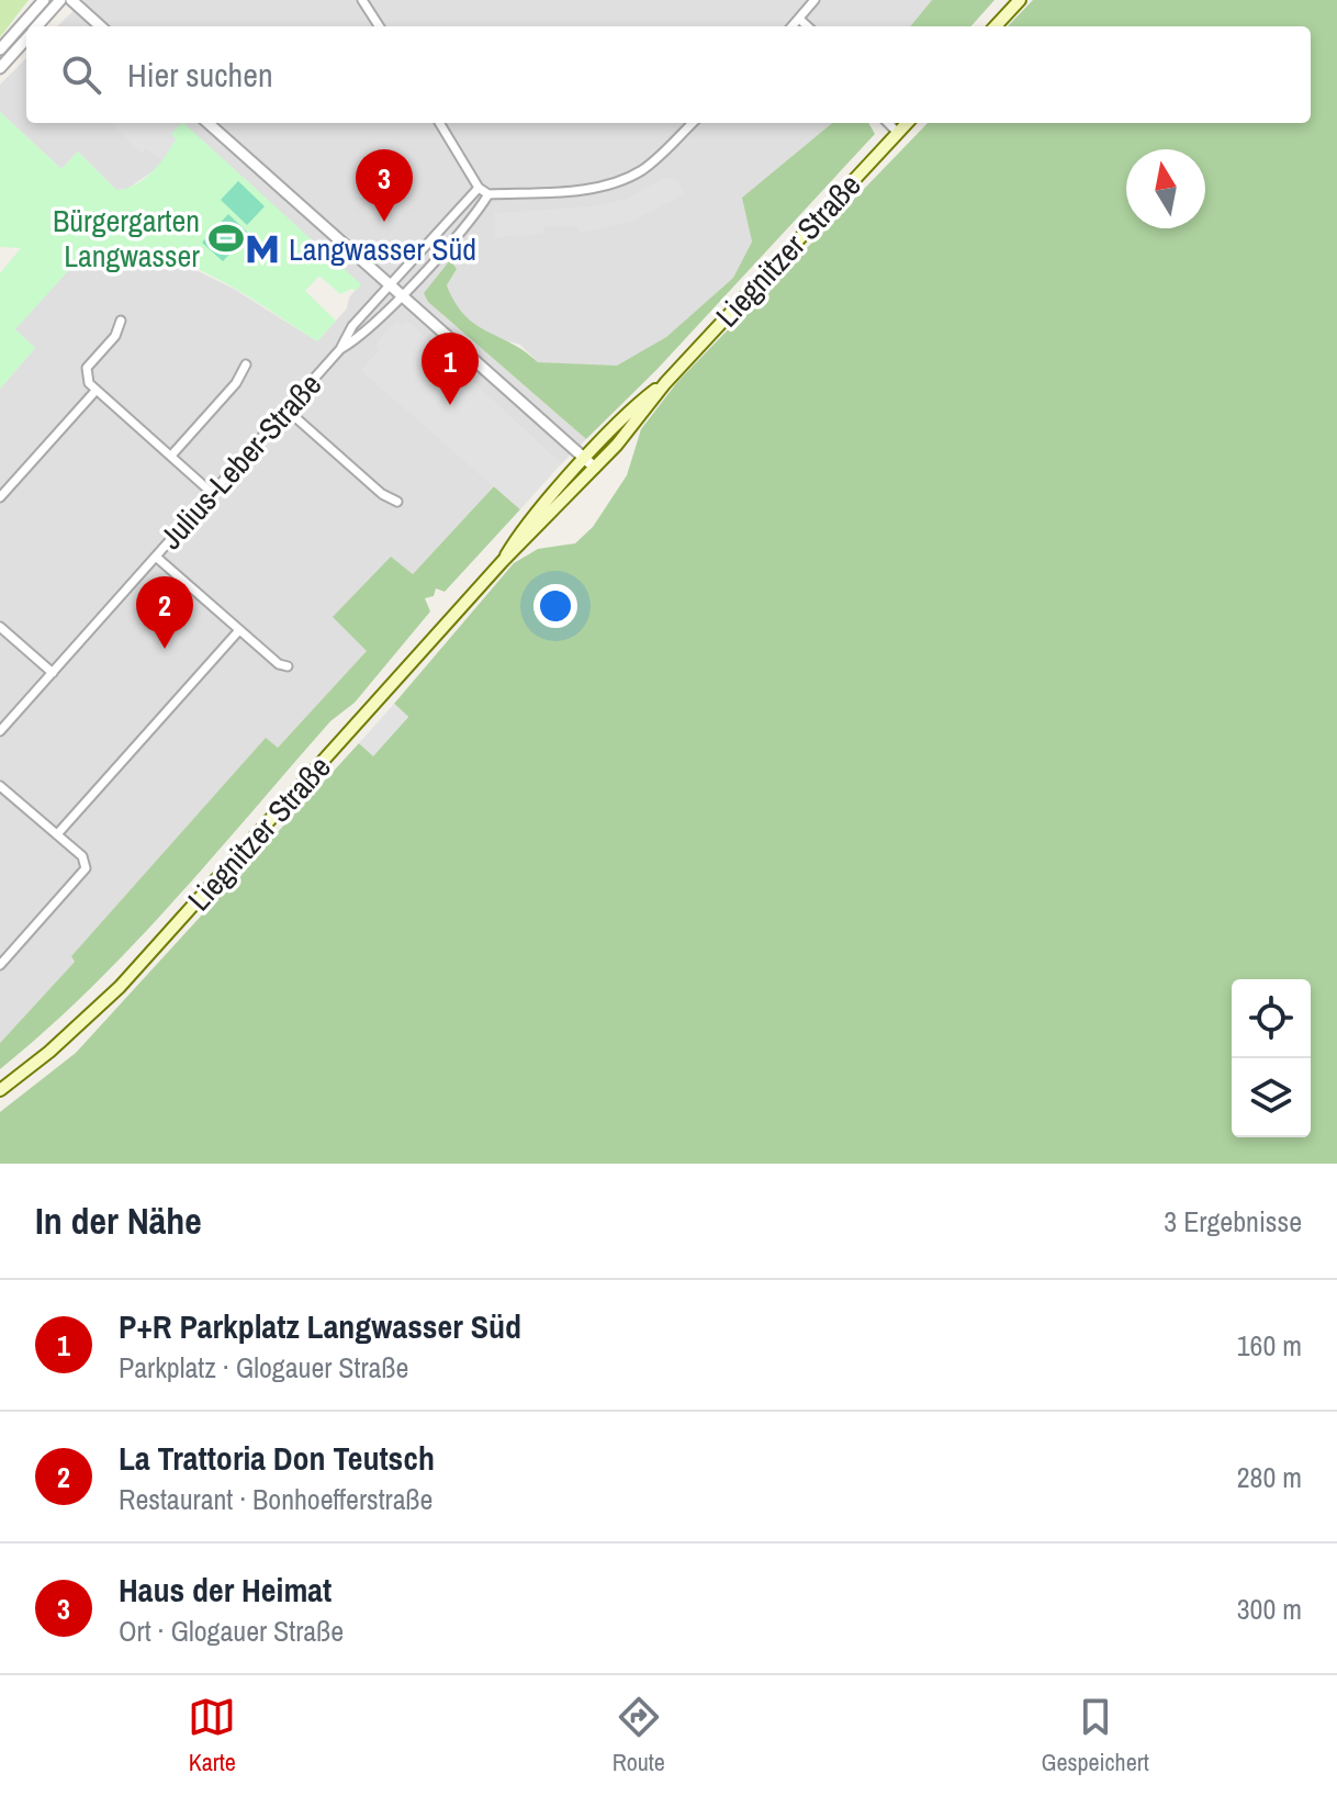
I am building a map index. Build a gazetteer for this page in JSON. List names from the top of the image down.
{
  "streets": {
    "main road": ["Liegnitzer Straße"],
    "street": ["Julius-Leber-Straße"]
  },
  "places": {
    "sports": ["Bürgergarten Langwasser"],
    "metro station": ["Langwasser Süd"]
  },
  "north": "top",
  "page": {
    "search": "Hier suchen",
    "pins": ["3", "1", "2"],
    "heading": ["In der Nähe", "3 Ergebnisse"],
    "list": [
      {
        "mark": "1",
        "name": "P+R Parkplatz Langwasser Süd",
        "note": "Parkplatz · Glogauer Straße",
        "value": "160 m"
      },
      {
        "mark": "2",
        "name": "La Trattoria Don Teutsch",
        "note": "Restaurant · Bonhoefferstraße",
        "value": "280 m"
      },
      {
        "mark": "3",
        "name": "Haus der Heimat",
        "note": "Ort · Glogauer Straße",
        "value": "300 m"
      }
    ],
    "nav": ["Karte", "Route", "Gespeichert"]
  }
}
